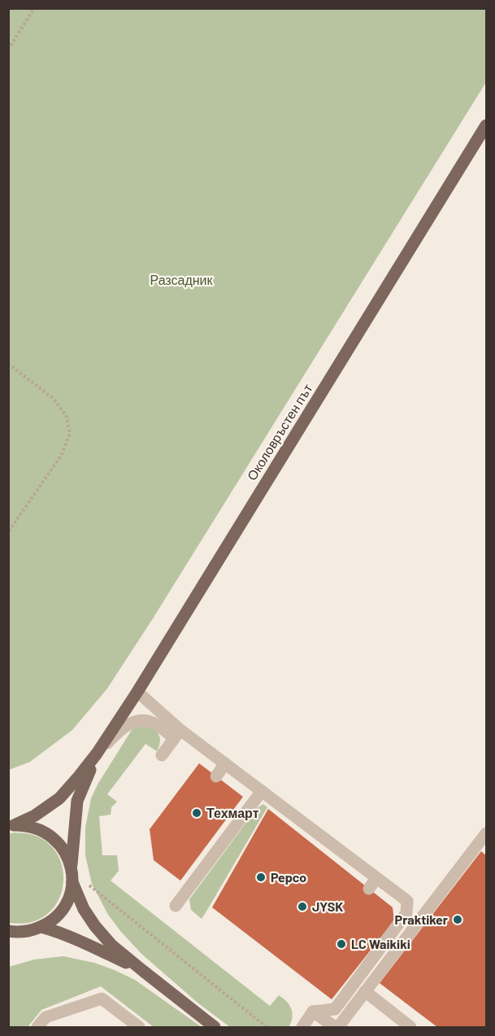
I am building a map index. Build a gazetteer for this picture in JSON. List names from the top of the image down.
{
  "streets": {
    "main road": ["Околовръстен път"]
  },
  "parks": ["Разсадник"],
  "places": [
    "Техмарт",
    "Pepco",
    "JYSK",
    "Praktiker",
    "LC Waikiki"
  ]
}
